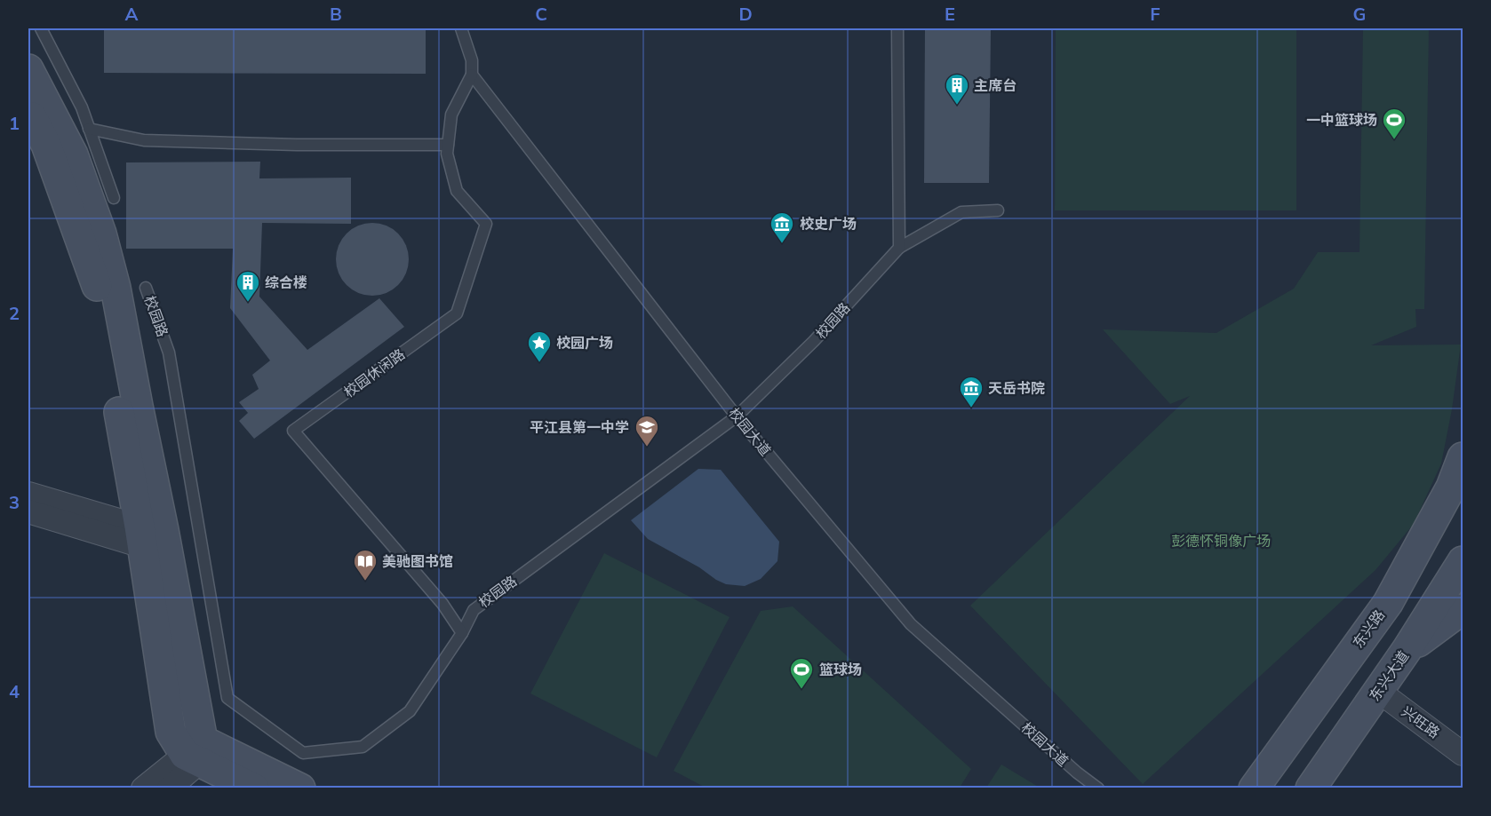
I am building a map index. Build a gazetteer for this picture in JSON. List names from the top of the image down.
{
  "streets": {
    "street": ["东兴路", "东兴大道", "兴旺路"],
    "lane": ["校园路", "校园休闲路", "校园大道"]
  },
  "crossings": [
    ["校园路", "校园休闲路"],
    ["校园路", "校园大道"],
    ["校园休闲路", "校园大道"],
    ["东兴大道", "兴旺路"]
  ],
  "parks": ["彭德怀铜像广场"],
  "places": {
    "building": ["主席台", "综合楼"],
    "sports": ["一中篮球场", "篮球场"],
    "museum": ["校史广场", "天岳书院"],
    "place": ["校园广场"],
    "school or university": ["平江县第一中学"],
    "library": ["美驰图书馆"]
  },
  "grid": {
    "columns": [
      "A",
      "B",
      "C",
      "D",
      "E",
      "F",
      "G"
    ],
    "rows": [
      "1",
      "2",
      "3",
      "4"
    ]
  }
}
